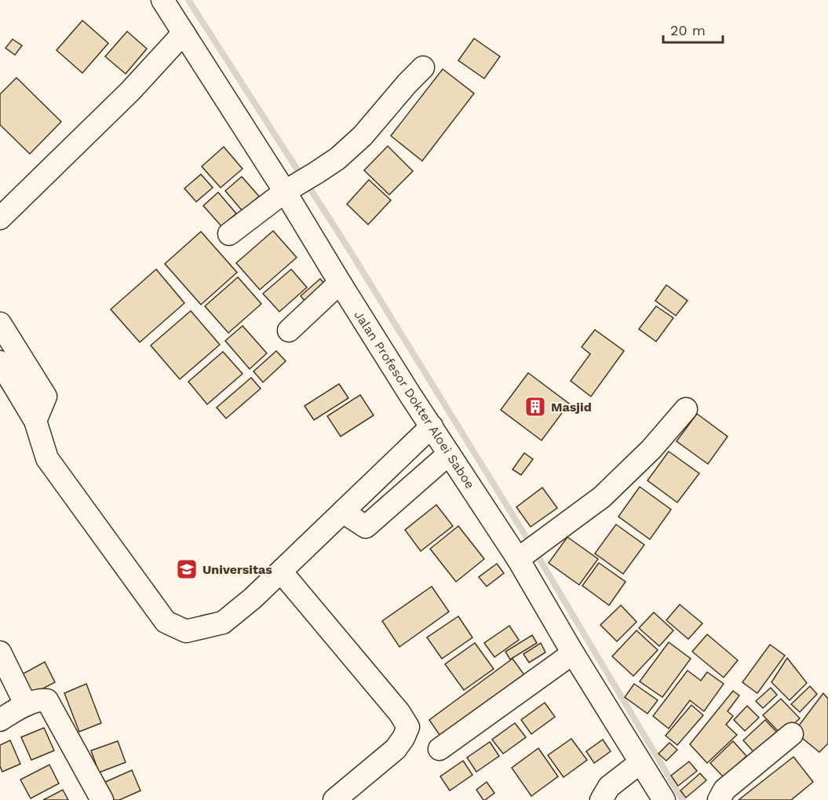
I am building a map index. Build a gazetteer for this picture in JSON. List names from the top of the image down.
{
  "streets": {
    "street": ["Jalan Profesor Dokter Aloei Saboe"]
  },
  "places": {
    "building": ["Masjid"],
    "school or university": ["Universitas"]
  },
  "scale_bar": "20 m"
}
